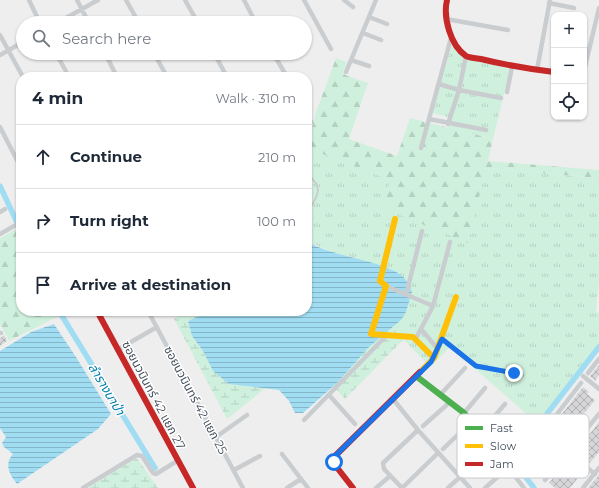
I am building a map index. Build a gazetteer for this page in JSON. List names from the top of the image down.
{
  "streets": {
    "street": ["ซอยนวมินทร์ 42 แยก 27", "ซอยนวมินทร์ 42 แยก 25"]
  },
  "water": ["ลำรางนาป่า"],
  "legend": ["Fast", "Slow", "Jam"],
  "page": {
    "map_buttons": ["+", "−"],
    "search": "Search here",
    "heading": ["4 min", "Walk · 310 m"],
    "list": [
      ["Continue", "210 m"],
      ["Turn right", "100 m"],
      "Arrive at destination"
    ]
  }
}
